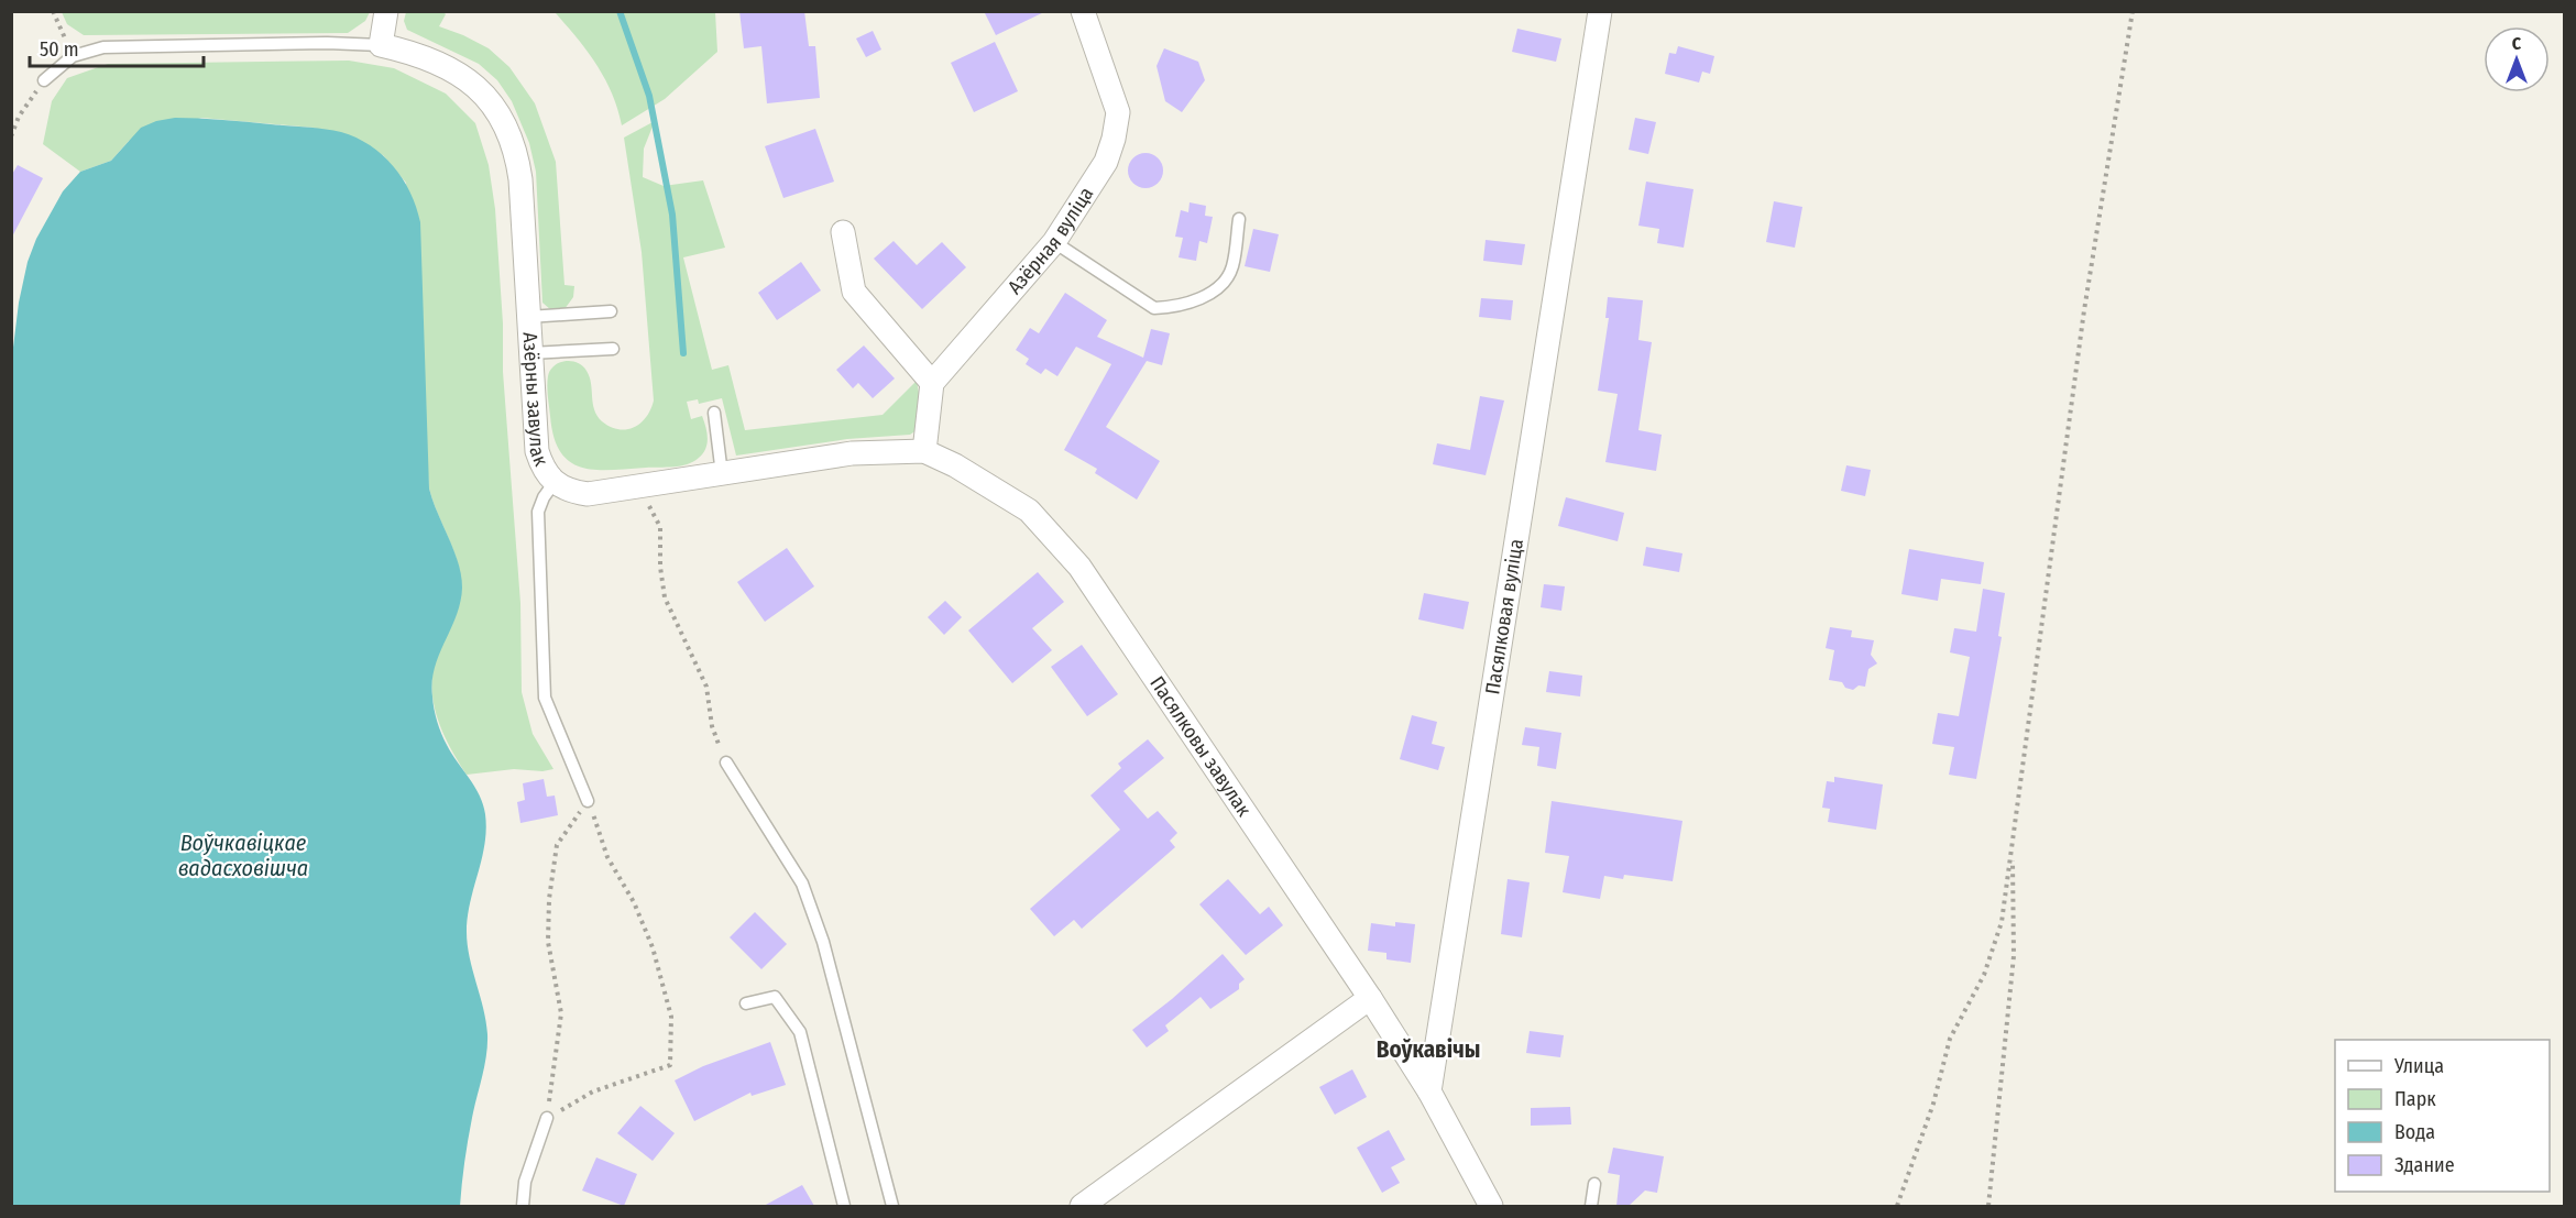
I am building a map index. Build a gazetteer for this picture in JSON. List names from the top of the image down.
{
  "streets": {
    "street": [
      "Азёрная вуліца",
      "Азёрны завулак",
      "Пасялковая вуліца",
      "Пасялковы завулак"
    ]
  },
  "crossings": [
    ["Азёрны завулак", "Пасялковы завулак"],
    ["Пасялковая вуліца", "Пасялковы завулак"]
  ],
  "districts": ["Воўкавічы"],
  "water": ["Воўчкавіцкае вадасховішча"],
  "legend": [
    "Улица",
    "Парк",
    "Вода",
    "Здание"
  ],
  "scale_bar": "50 m",
  "north": "top"
}
